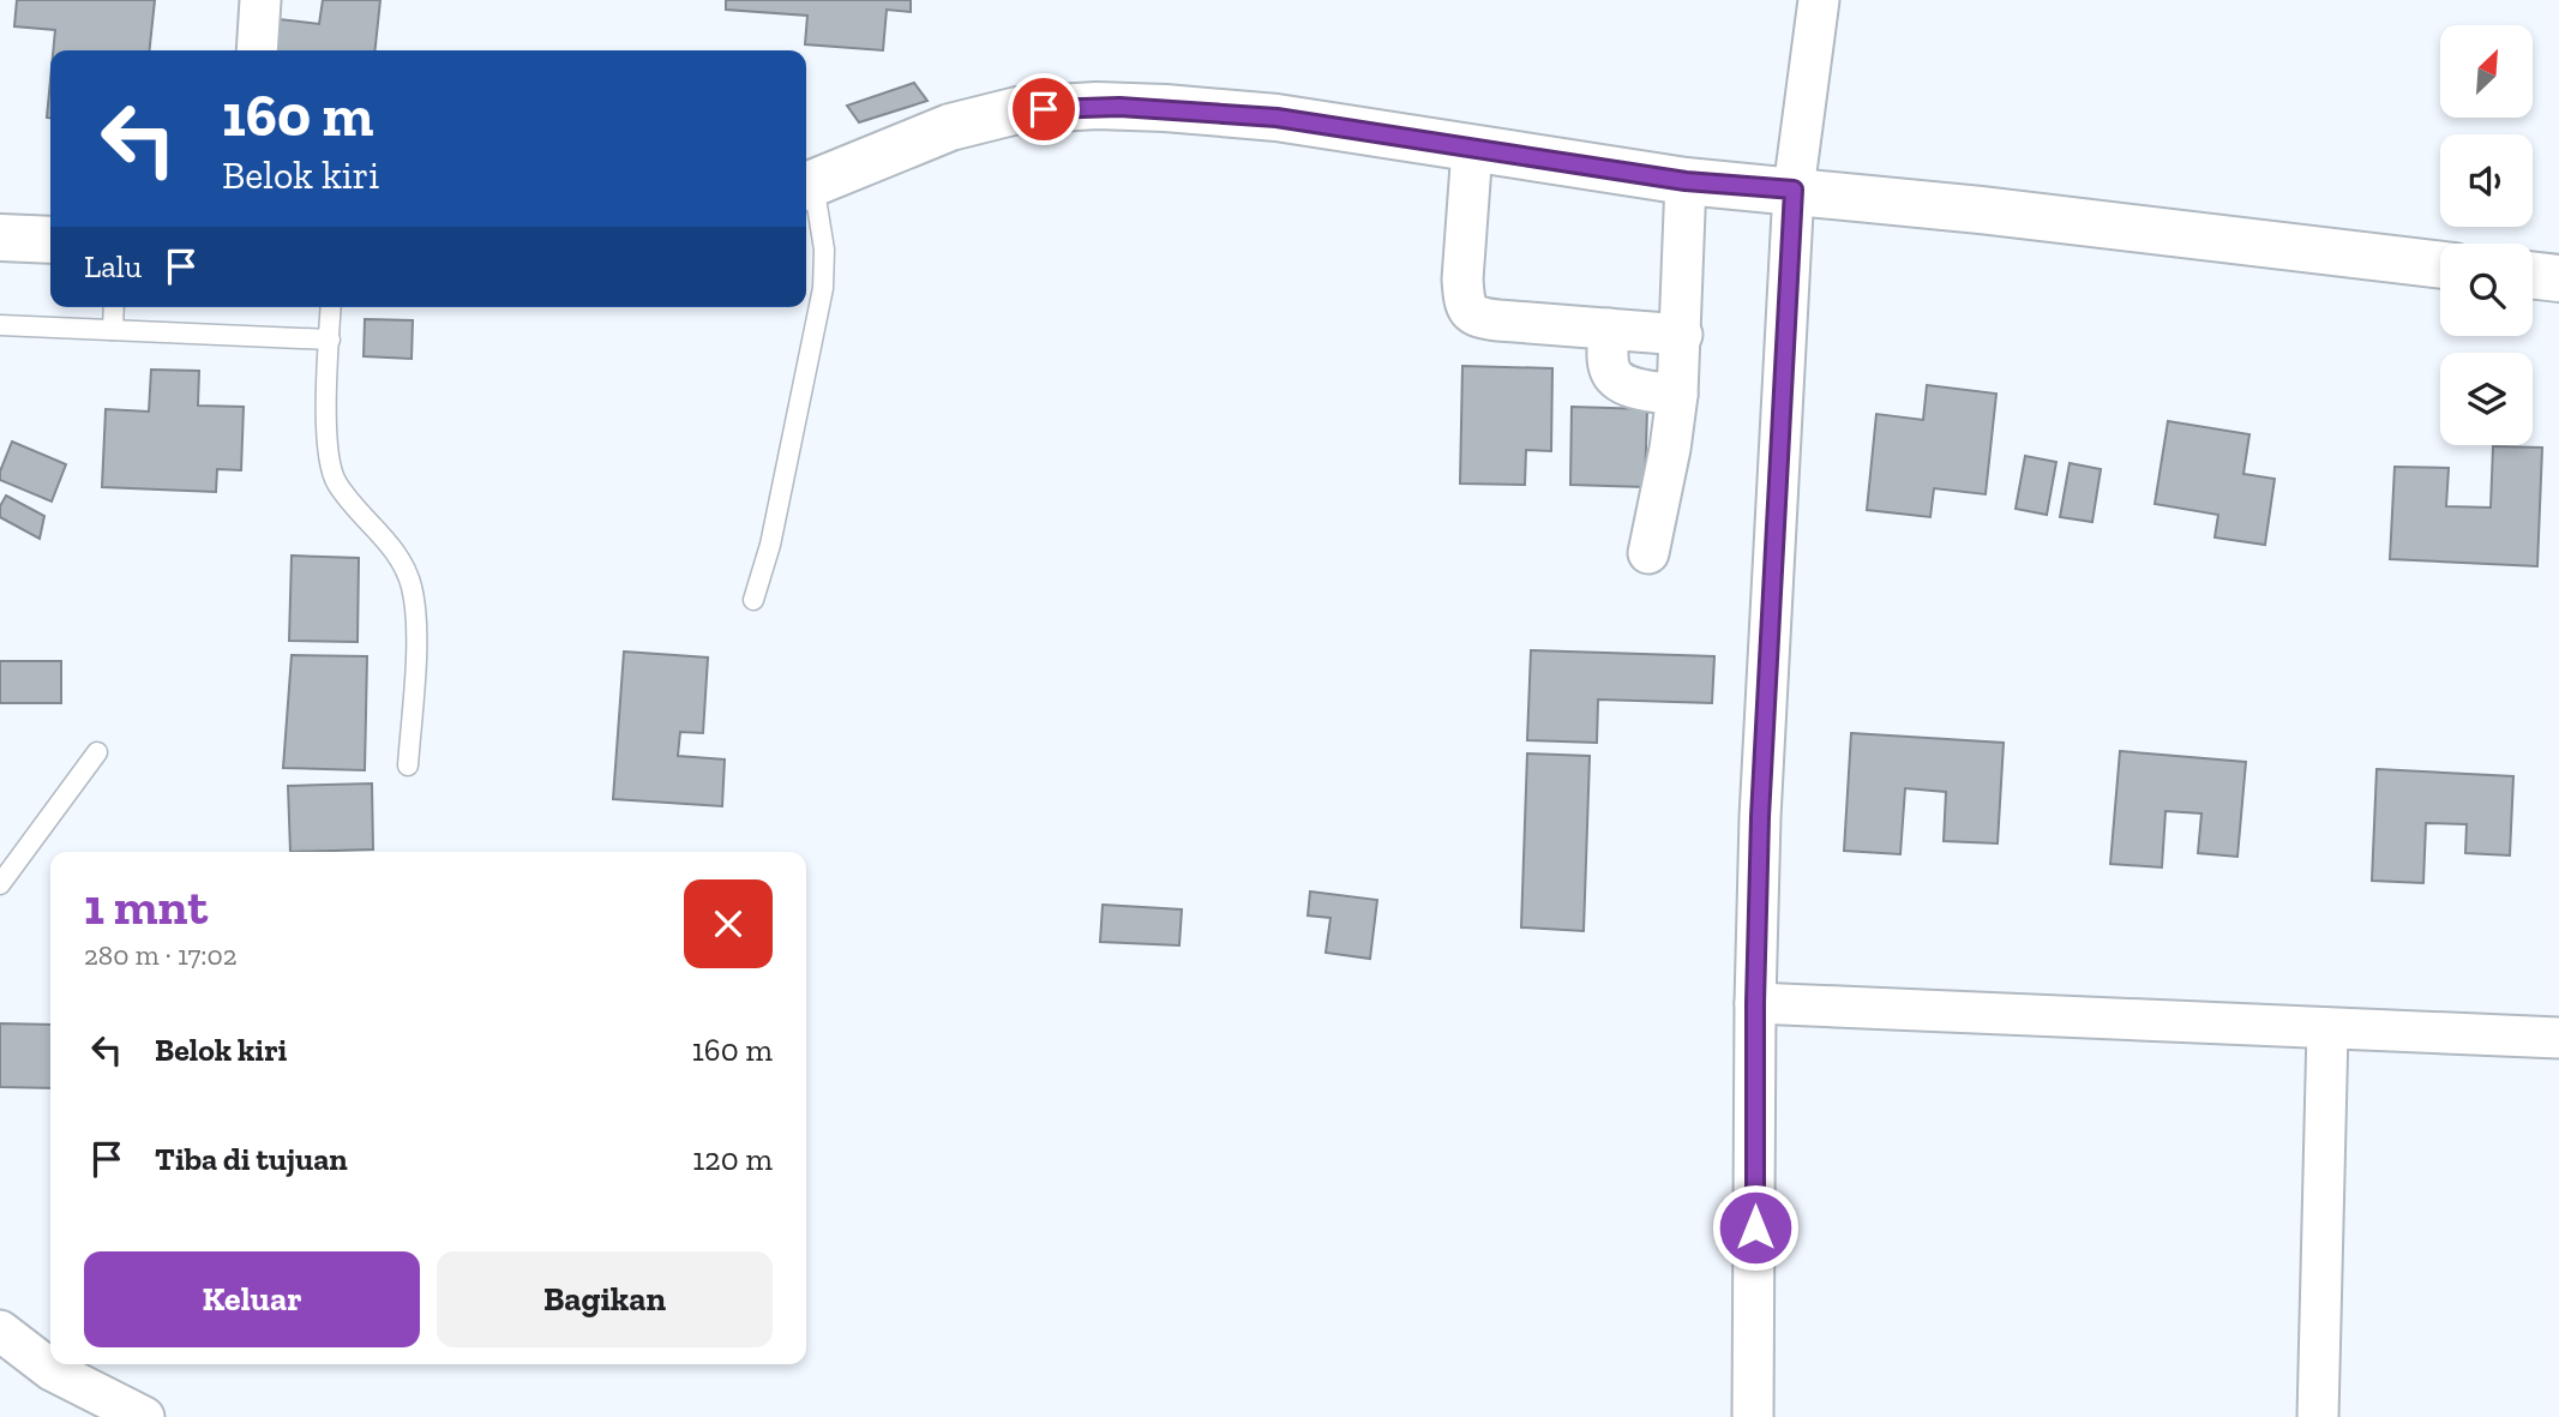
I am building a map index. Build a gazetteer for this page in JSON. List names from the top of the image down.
{
  "north": "top right",
  "page": {
    "turn": ["160 m", "Belok kiri"],
    "then": "Lalu",
    "heading": ["1 mnt", "280 m · 17:02"],
    "list": [
      {
        "name": "Belok kiri",
        "value": "160 m"
      },
      {
        "name": "Tiba di tujuan",
        "value": "120 m"
      }
    ],
    "buttons": ["Keluar", "Bagikan"]
  }
}
